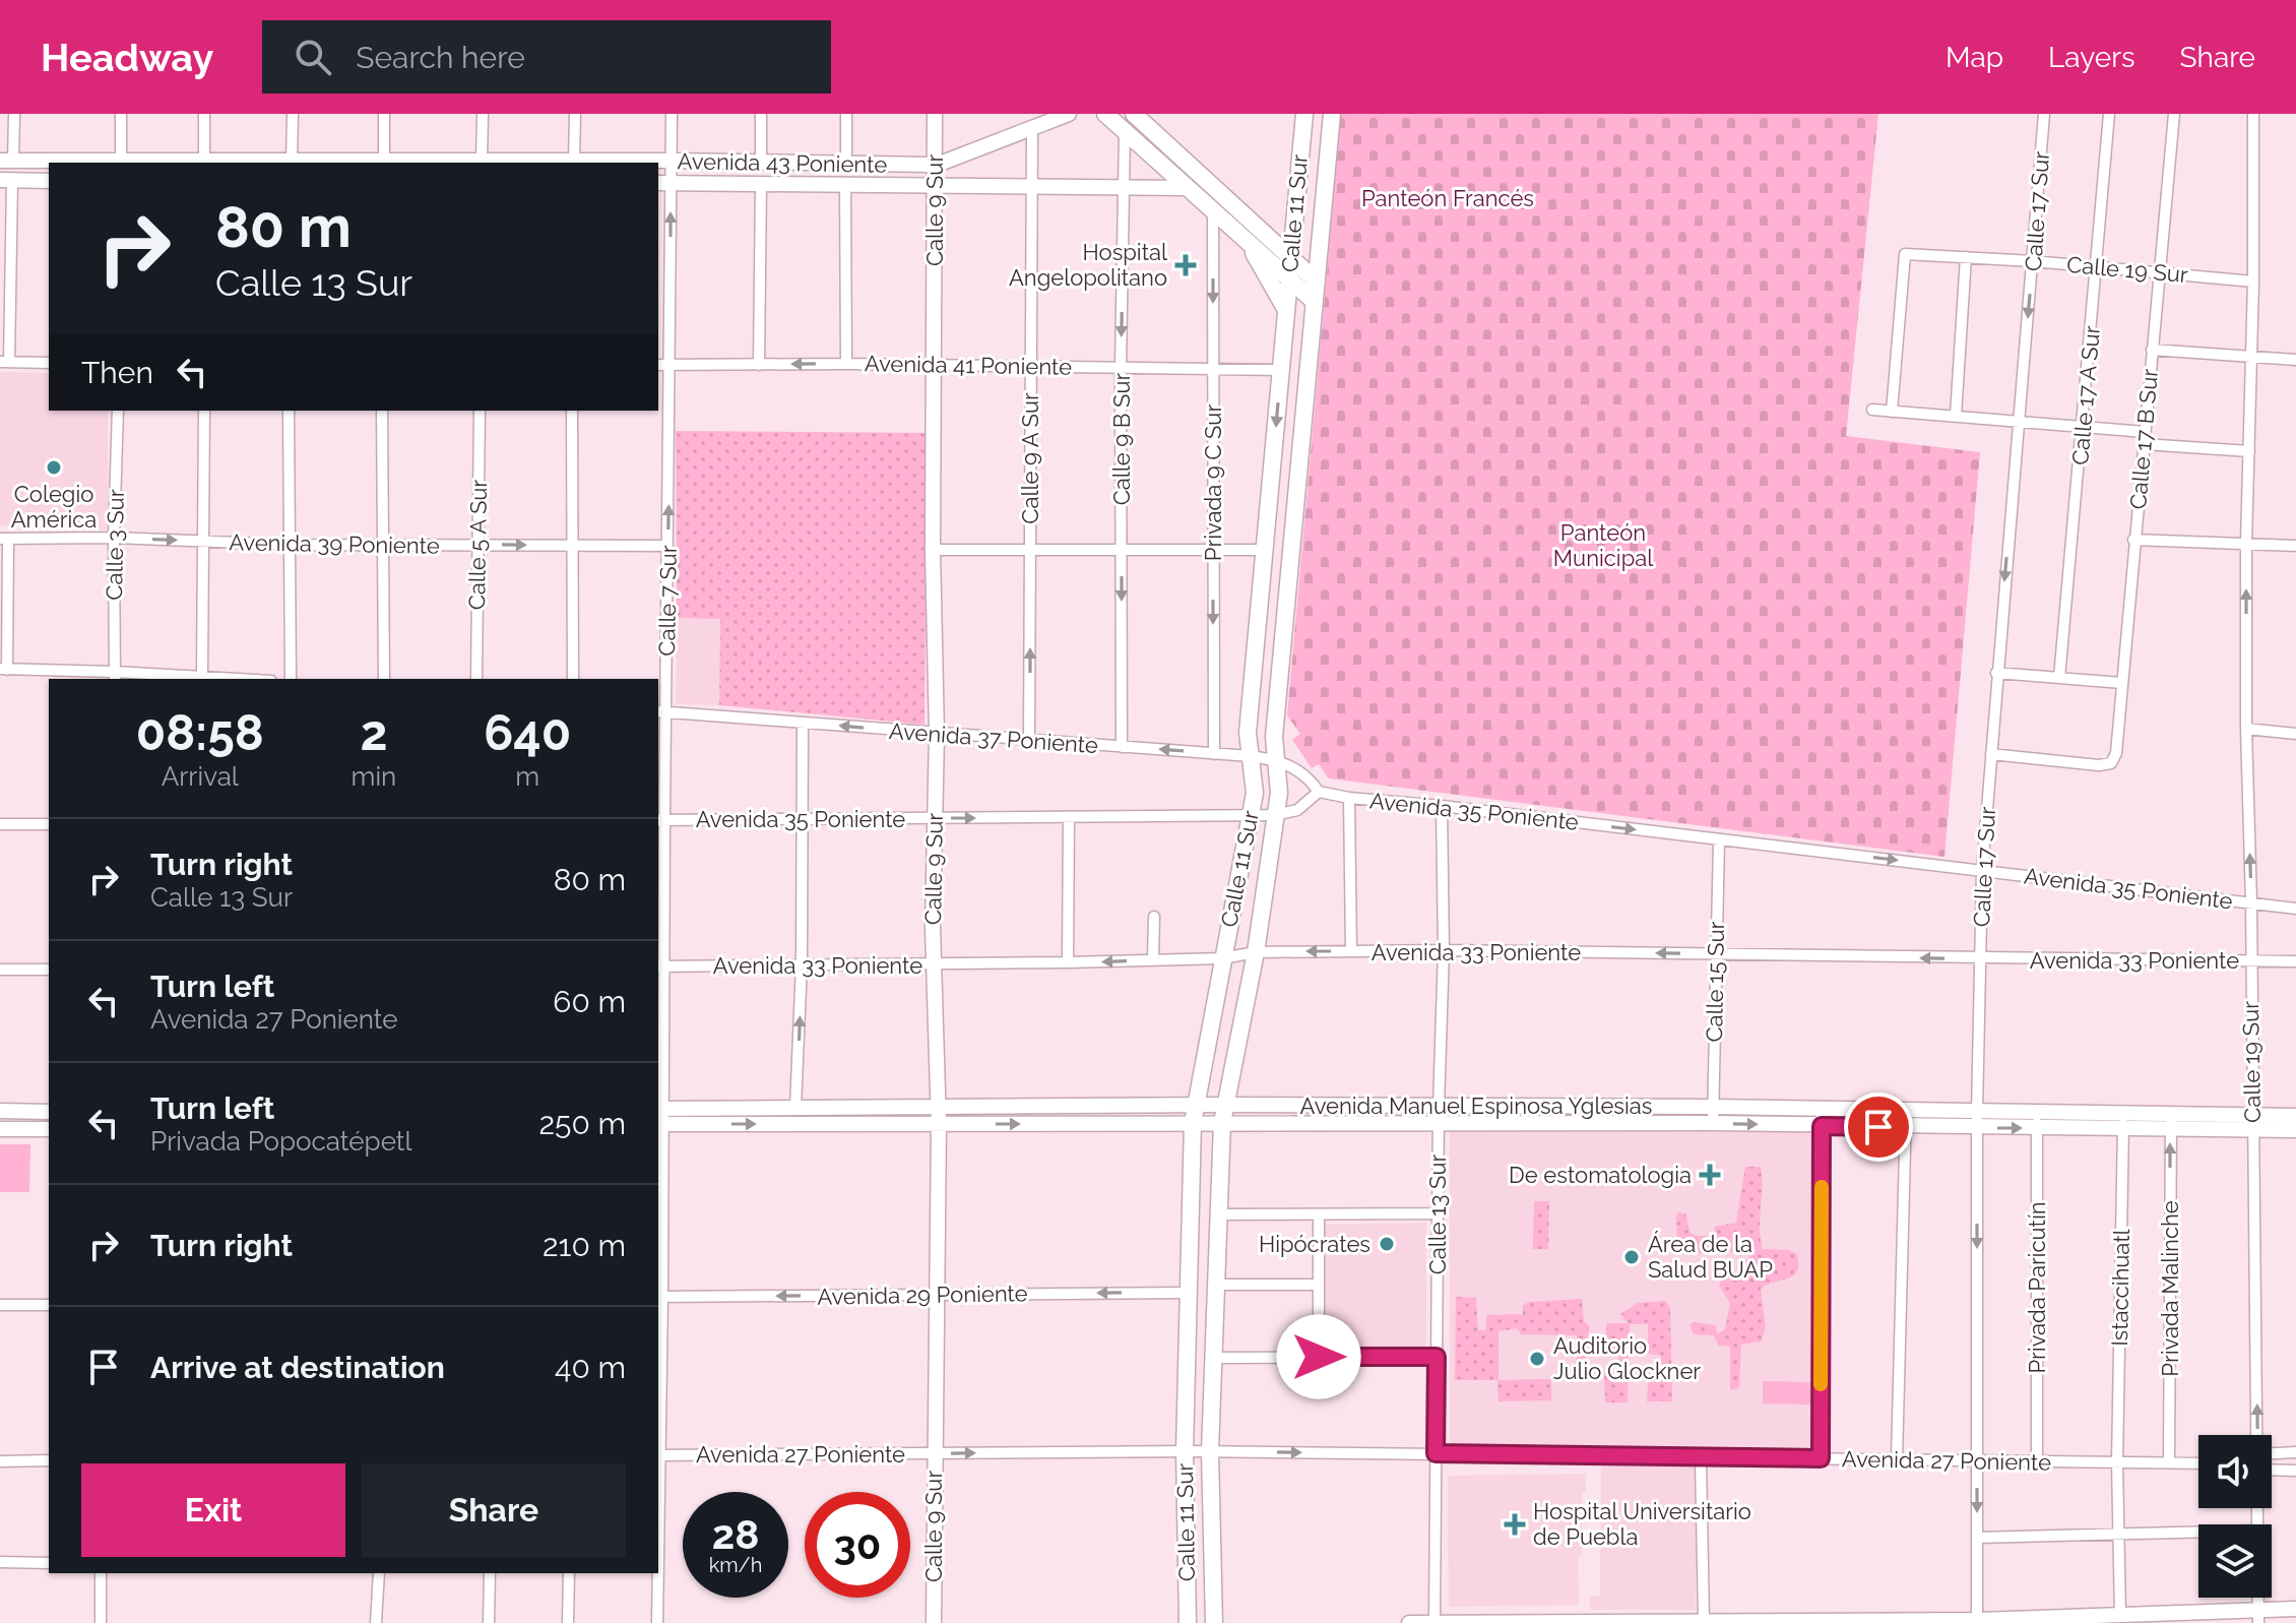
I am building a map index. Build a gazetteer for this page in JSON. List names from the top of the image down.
{
  "streets": {
    "main road": [
      "Avenida 43 Poniente",
      "Calle 9 Sur",
      "Calle 11 Sur",
      "Avenida Manuel Espinosa Yglesias"
    ],
    "street": [
      "Calle 17 Sur",
      "Calle 19 Sur",
      "Avenida 41 Poniente",
      "Calle 17 A Sur",
      "Calle 9 B Sur",
      "Calle 17 B Sur",
      "Calle 9 A Sur",
      "Privada 9 C Sur",
      "Avenida 39 Poniente",
      "Calle 3 Sur",
      "Calle 5 A Sur",
      "Calle 7 Sur",
      "Avenida 37 Poniente",
      "Avenida 35 Poniente",
      "Avenida 33 Poniente",
      "Calle 15 Sur",
      "Calle 13 Sur",
      "Privada Paricutín",
      "Istaccihuatl",
      "Privada Malinche",
      "Avenida 29 Poniente",
      "Avenida 27 Poniente"
    ]
  },
  "crossings": [
    ["Avenida 43 Poniente", "Calle 9 Sur"],
    ["Avenida 43 Poniente", "Calle 9 B Sur"],
    ["Avenida 43 Poniente", "Calle 9 A Sur"],
    ["Avenida 43 Poniente", "Calle 7 Sur"],
    ["Calle 9 Sur", "Avenida 41 Poniente"],
    ["Calle 9 Sur", "Avenida 37 Poniente"],
    ["Calle 9 Sur", "Avenida 35 Poniente"],
    ["Calle 9 Sur", "Avenida 33 Poniente"],
    ["Calle 9 Sur", "Avenida Manuel Espinosa Yglesias"],
    ["Calle 9 Sur", "Avenida 29 Poniente"],
    ["Calle 9 Sur", "Avenida 27 Poniente"],
    ["Calle 17 Sur", "Calle 19 Sur"],
    ["Calle 17 Sur", "Calle 17 B Sur"],
    ["Calle 17 Sur", "Avenida 35 Poniente"],
    ["Calle 17 Sur", "Avenida 33 Poniente"],
    ["Calle 17 Sur", "Avenida Manuel Espinosa Yglesias"],
    ["Calle 17 Sur", "Avenida 27 Poniente"],
    ["Calle 11 Sur", "Avenida 41 Poniente"],
    ["Calle 11 Sur", "Avenida 37 Poniente"],
    ["Calle 11 Sur", "Avenida 35 Poniente"],
    ["Calle 11 Sur", "Avenida 33 Poniente"],
    ["Calle 11 Sur", "Avenida Manuel Espinosa Yglesias"],
    ["Calle 11 Sur", "Avenida 29 Poniente"],
    ["Calle 11 Sur", "Avenida 27 Poniente"],
    ["Calle 19 Sur", "Calle 17 A Sur"],
    ["Calle 19 Sur", "Calle 17 B Sur"],
    ["Calle 19 Sur", "Avenida 35 Poniente"],
    ["Calle 19 Sur", "Avenida 33 Poniente"],
    ["Calle 19 Sur", "Avenida Manuel Espinosa Yglesias"],
    ["Avenida 41 Poniente", "Calle 9 B Sur"],
    ["Avenida 41 Poniente", "Calle 9 A Sur"],
    ["Avenida 41 Poniente", "Privada 9 C Sur"],
    ["Avenida 41 Poniente", "Calle 7 Sur"],
    ["Calle 9 B Sur", "Avenida 37 Poniente"],
    ["Calle 9 A Sur", "Avenida 37 Poniente"],
    ["Privada 9 C Sur", "Avenida 37 Poniente"],
    ["Avenida 39 Poniente", "Calle 3 Sur"],
    ["Avenida 39 Poniente", "Calle 5 A Sur"],
    ["Avenida 39 Poniente", "Calle 7 Sur"],
    ["Calle 7 Sur", "Avenida 37 Poniente"],
    ["Calle 7 Sur", "Avenida 35 Poniente"],
    ["Calle 7 Sur", "Avenida 33 Poniente"],
    ["Calle 7 Sur", "Avenida Manuel Espinosa Yglesias"],
    ["Calle 7 Sur", "Avenida 29 Poniente"],
    ["Avenida 37 Poniente", "Avenida 35 Poniente"],
    ["Avenida 35 Poniente", "Calle 15 Sur"],
    ["Avenida 35 Poniente", "Calle 13 Sur"],
    ["Avenida 33 Poniente", "Calle 15 Sur"],
    ["Avenida 33 Poniente", "Calle 13 Sur"],
    ["Calle 15 Sur", "Avenida Manuel Espinosa Yglesias"],
    ["Avenida Manuel Espinosa Yglesias", "Calle 13 Sur"],
    ["Avenida Manuel Espinosa Yglesias", "Privada Paricutín"],
    ["Avenida Manuel Espinosa Yglesias", "Istaccihuatl"],
    ["Avenida Manuel Espinosa Yglesias", "Privada Malinche"],
    ["Calle 13 Sur", "Avenida 27 Poniente"],
    ["Privada Paricutín", "Avenida 27 Poniente"],
    ["Istaccihuatl", "Avenida 27 Poniente"],
    ["Privada Malinche", "Avenida 27 Poniente"]
  ],
  "one_way": [
    "Calle 19 Sur",
    "Calle 9 B Sur",
    "Privada 9 C Sur",
    "Avenida 35 Poniente",
    "Avenida 33 Poniente",
    "Privada Malinche",
    "Avenida 29 Poniente"
  ],
  "parks": ["Panteón Francés", "Panteón Municipal"],
  "places": {
    "health": ["Hospital Angelopolitano", "De estomatologia", "Hospital Universitario de Puebla"],
    "other": [
      "Colegio América",
      "Hipócrates",
      "Área de la Salud BUAP",
      "Auditorio Julio Glockner"
    ]
  },
  "page": {
    "header": "Headway",
    "search": "Search here",
    "nav": ["Map", "Layers", "Share"],
    "turn": ["80 m", "Calle 13 Sur"],
    "then": "Then",
    "eta": [
      "08:58",
      "Arrival",
      "2",
      "min",
      "640",
      "m"
    ],
    "list": [
      {
        "name": "Turn right",
        "note": "Calle 13 Sur",
        "value": "80 m"
      },
      {
        "name": "Turn left",
        "note": "Avenida 27 Poniente",
        "value": "60 m"
      },
      {
        "name": "Turn left",
        "note": "Privada Popocatépetl",
        "value": "250 m"
      },
      {
        "name": "Turn right",
        "value": "210 m"
      },
      {
        "name": "Arrive at destination",
        "value": "40 m"
      }
    ],
    "buttons": ["Exit", "Share"],
    "speed": "28 km/h",
    "limit": "30"
  }
}
